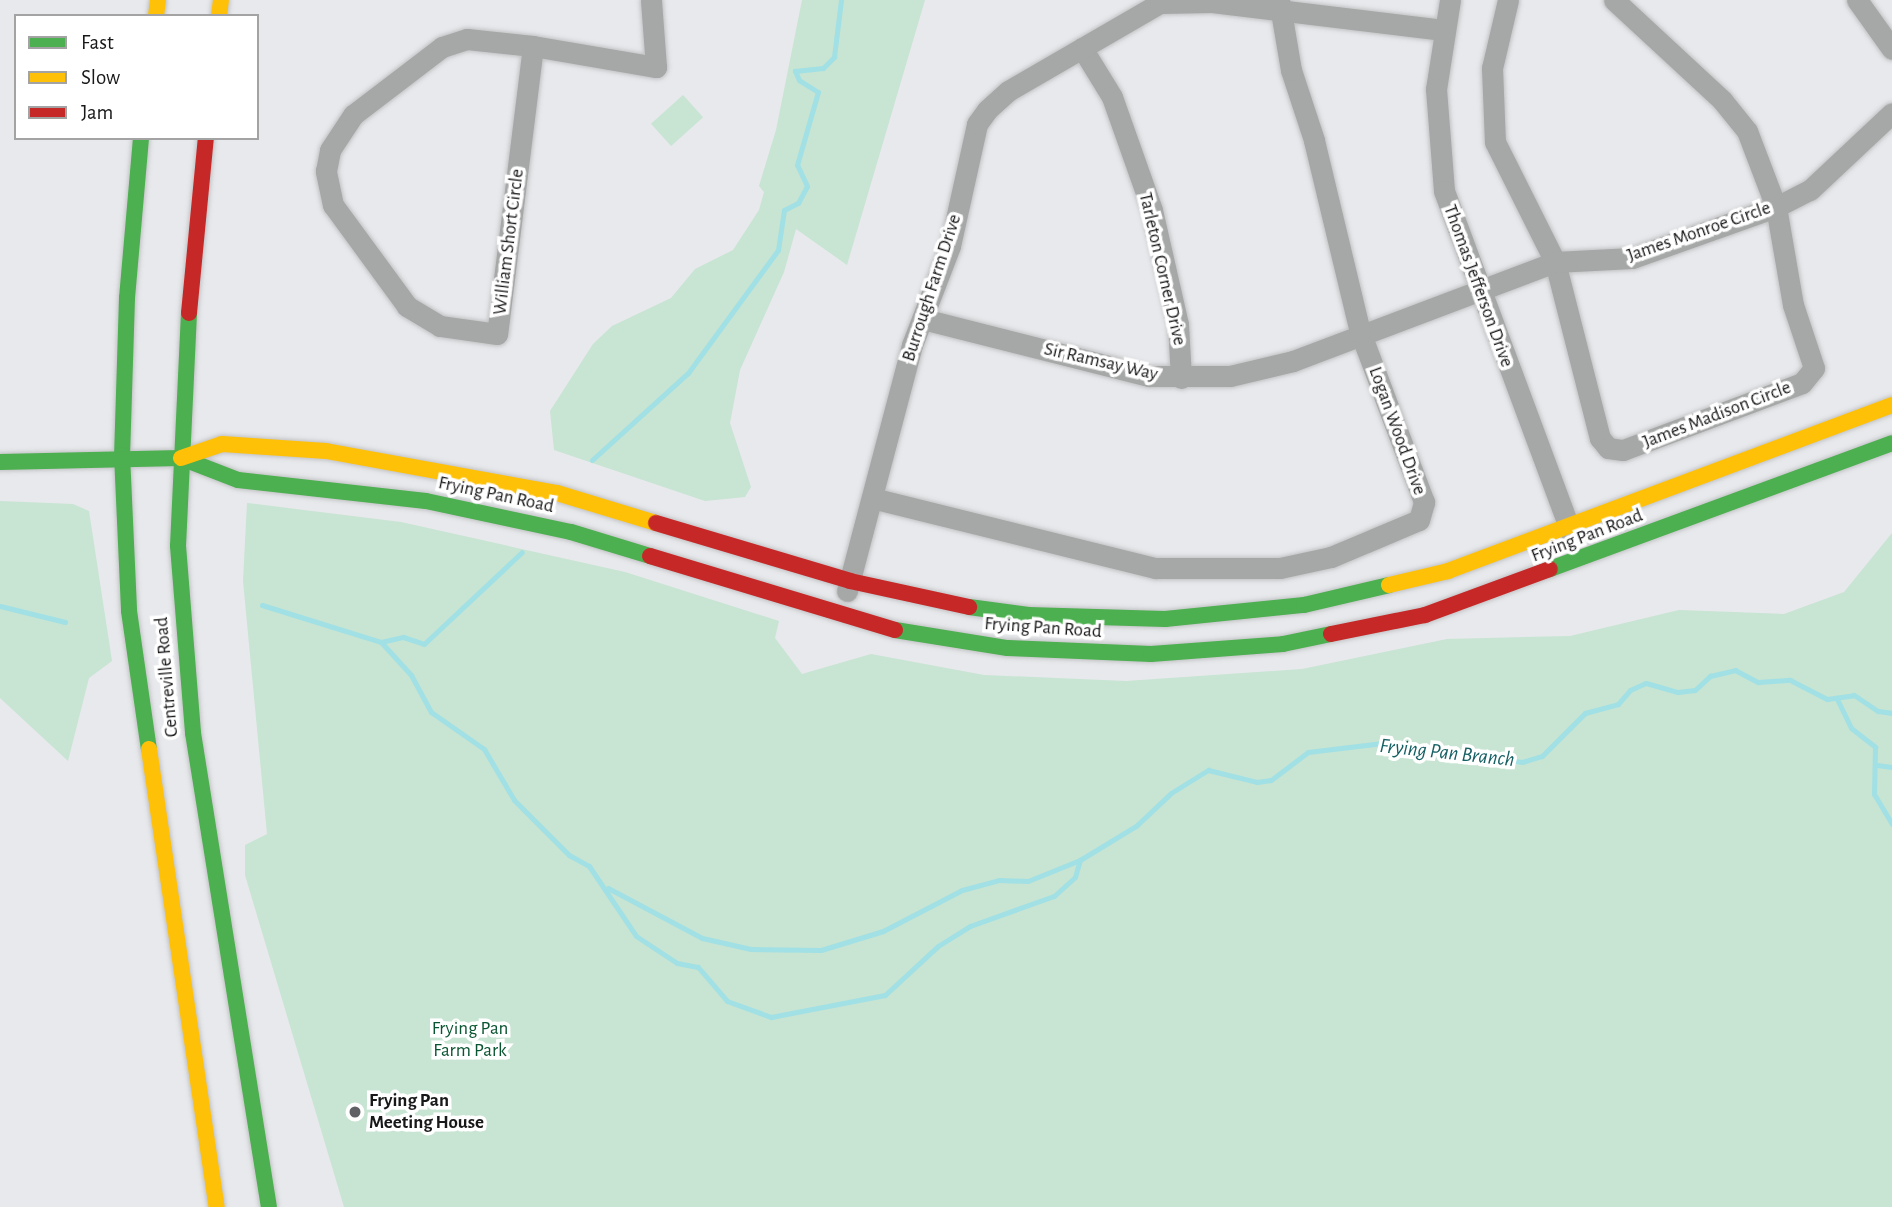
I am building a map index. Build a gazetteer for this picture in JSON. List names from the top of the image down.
{
  "streets": {
    "main road": ["Frying Pan Road", "Centreville Road"],
    "street": [
      "James Monroe Circle",
      "William Short Circle",
      "Tarleton Corner Drive",
      "Thomas Jefferson Drive",
      "Burrough Farm Drive",
      "Sir Ramsay Way",
      "James Madison Circle",
      "Logan Wood Drive"
    ]
  },
  "crossings": [
    ["James Monroe Circle", "Thomas Jefferson Drive"],
    ["James Monroe Circle", "Sir Ramsay Way"],
    ["James Monroe Circle", "James Madison Circle"],
    ["Tarleton Corner Drive", "Burrough Farm Drive"],
    ["Tarleton Corner Drive", "Sir Ramsay Way"],
    ["Thomas Jefferson Drive", "Burrough Farm Drive"],
    ["Thomas Jefferson Drive", "Sir Ramsay Way"],
    ["Thomas Jefferson Drive", "Frying Pan Road"],
    ["Burrough Farm Drive", "Sir Ramsay Way"],
    ["Burrough Farm Drive", "Logan Wood Drive"],
    ["Burrough Farm Drive", "Frying Pan Road"],
    ["Sir Ramsay Way", "Logan Wood Drive"],
    ["Frying Pan Road", "Centreville Road"]
  ],
  "water": ["Frying Pan Branch"],
  "parks": ["Frying Pan Farm Park"],
  "places": ["Frying Pan Meeting House"],
  "legend": ["Fast", "Slow", "Jam"]
}
